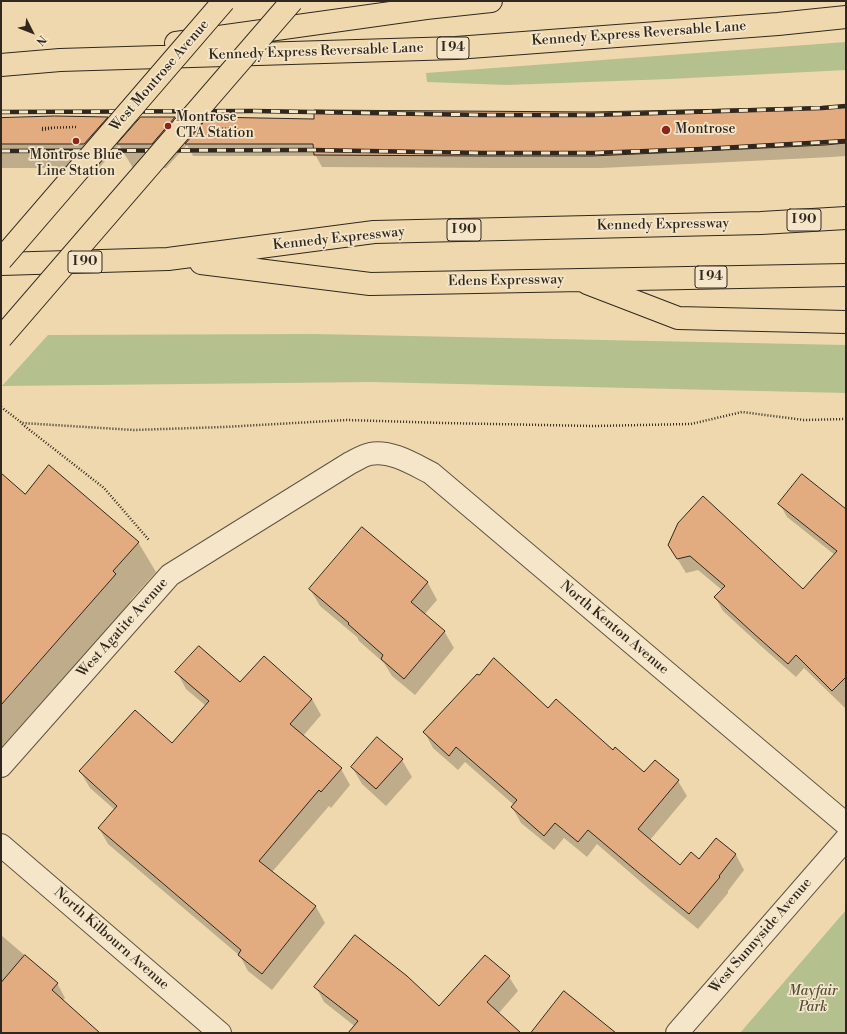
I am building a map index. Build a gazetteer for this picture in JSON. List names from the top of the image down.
{
  "streets": {
    "main road": [
      "Kennedy Express Reversable Lane",
      "I 94",
      "West Montrose Avenue",
      "I 90",
      "Kennedy Expressway",
      "Edens Expressway"
    ],
    "street": [
      "West Agatite Avenue",
      "North Kenton Avenue",
      "West Sunnyside Avenue",
      "North Kilbourn Avenue"
    ]
  },
  "crossings": [
    ["Kennedy Expressway", "Edens Expressway"],
    ["West Agatite Avenue", "North Kenton Avenue"]
  ],
  "parks": ["Mayfair Park"],
  "places": ["Montrose CTA Station", "Montrose", "Montrose Blue Line Station"],
  "north": "bottom right"
}
